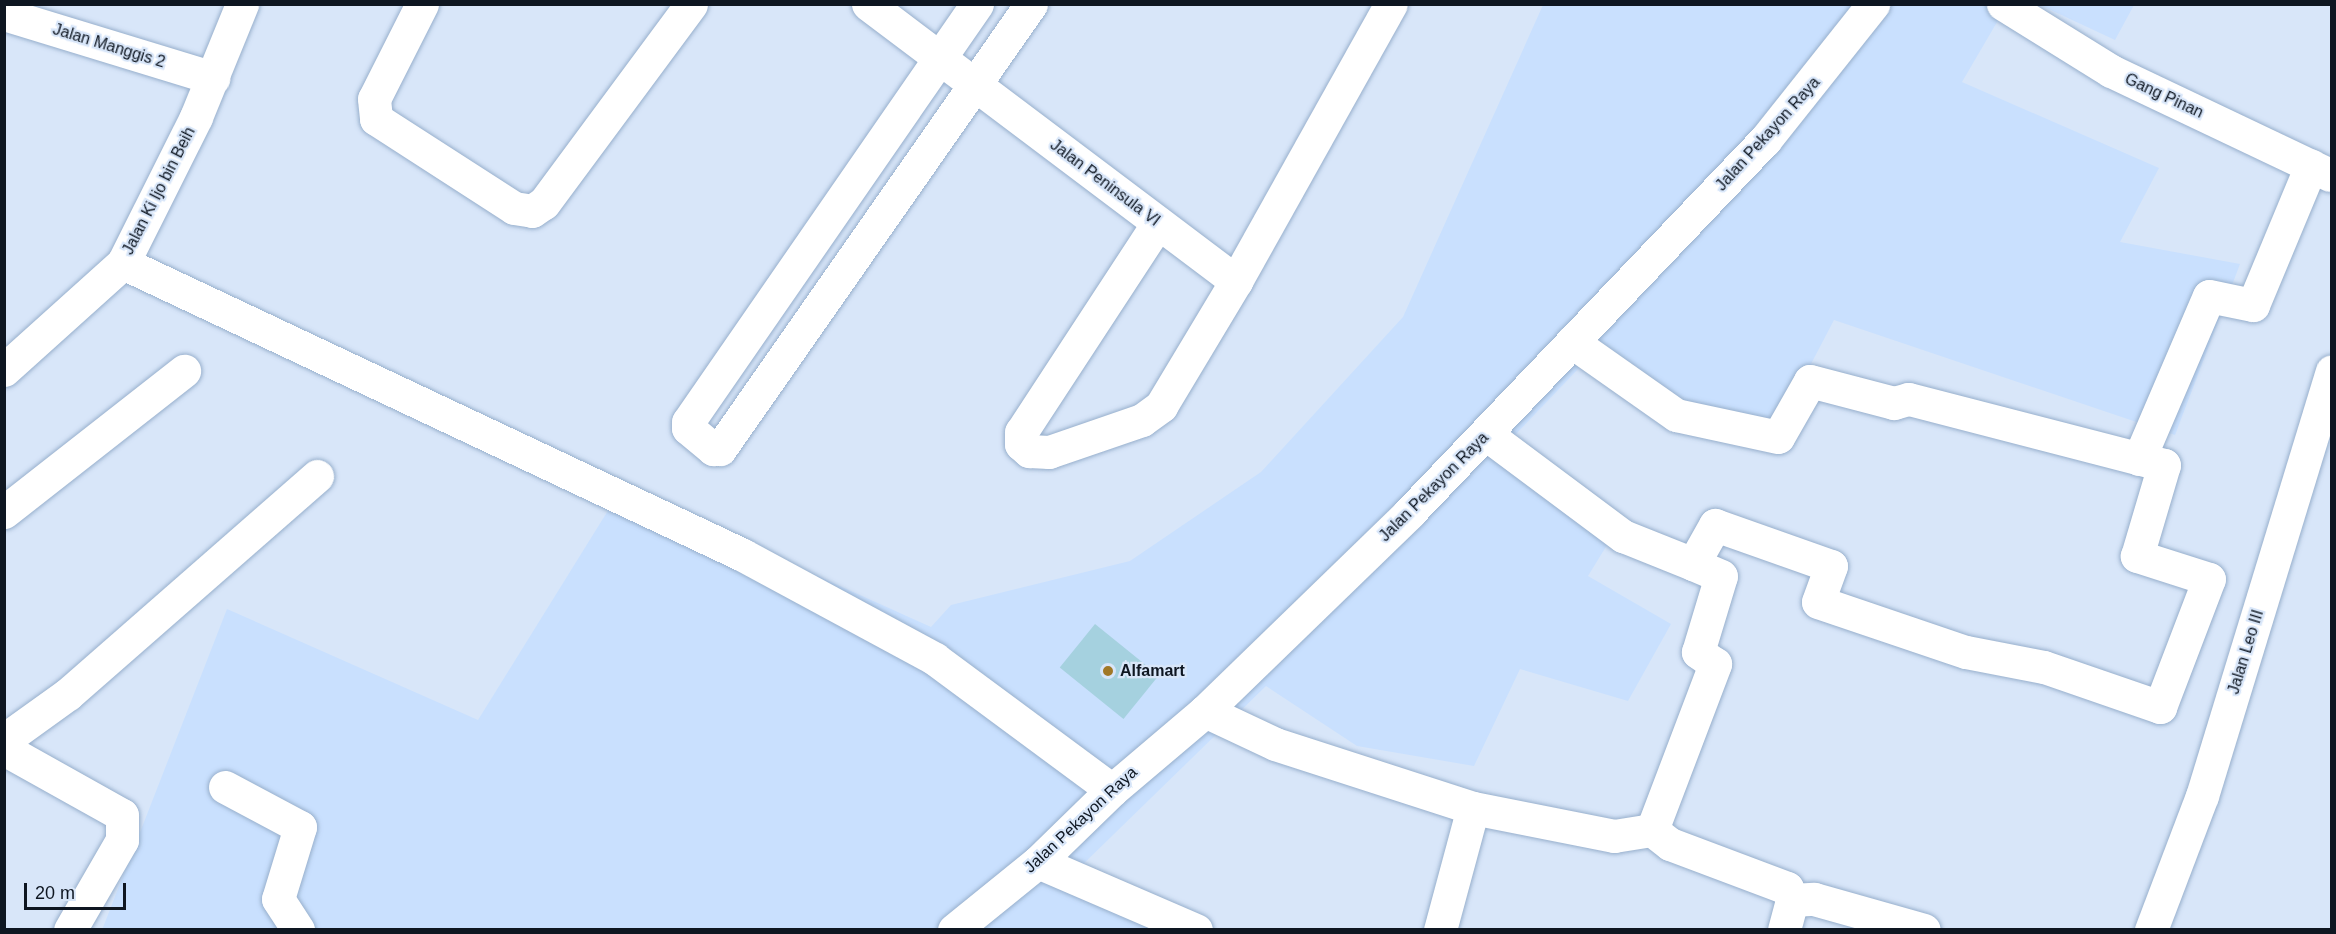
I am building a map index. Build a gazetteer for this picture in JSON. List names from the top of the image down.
{
  "streets": {
    "street": [
      "Jalan Manggis 2",
      "Gang Pinan",
      "Jalan Pekayon Raya",
      "Jalan Peninsula VI",
      "Jalan Ki Ijo bin Beih",
      "Jalan Leo III"
    ]
  },
  "crossings": [
    ["Jalan Manggis 2", "Jalan Ki Ijo bin Beih"]
  ],
  "places": ["Alfamart"],
  "scale_bar": "20 m"
}
